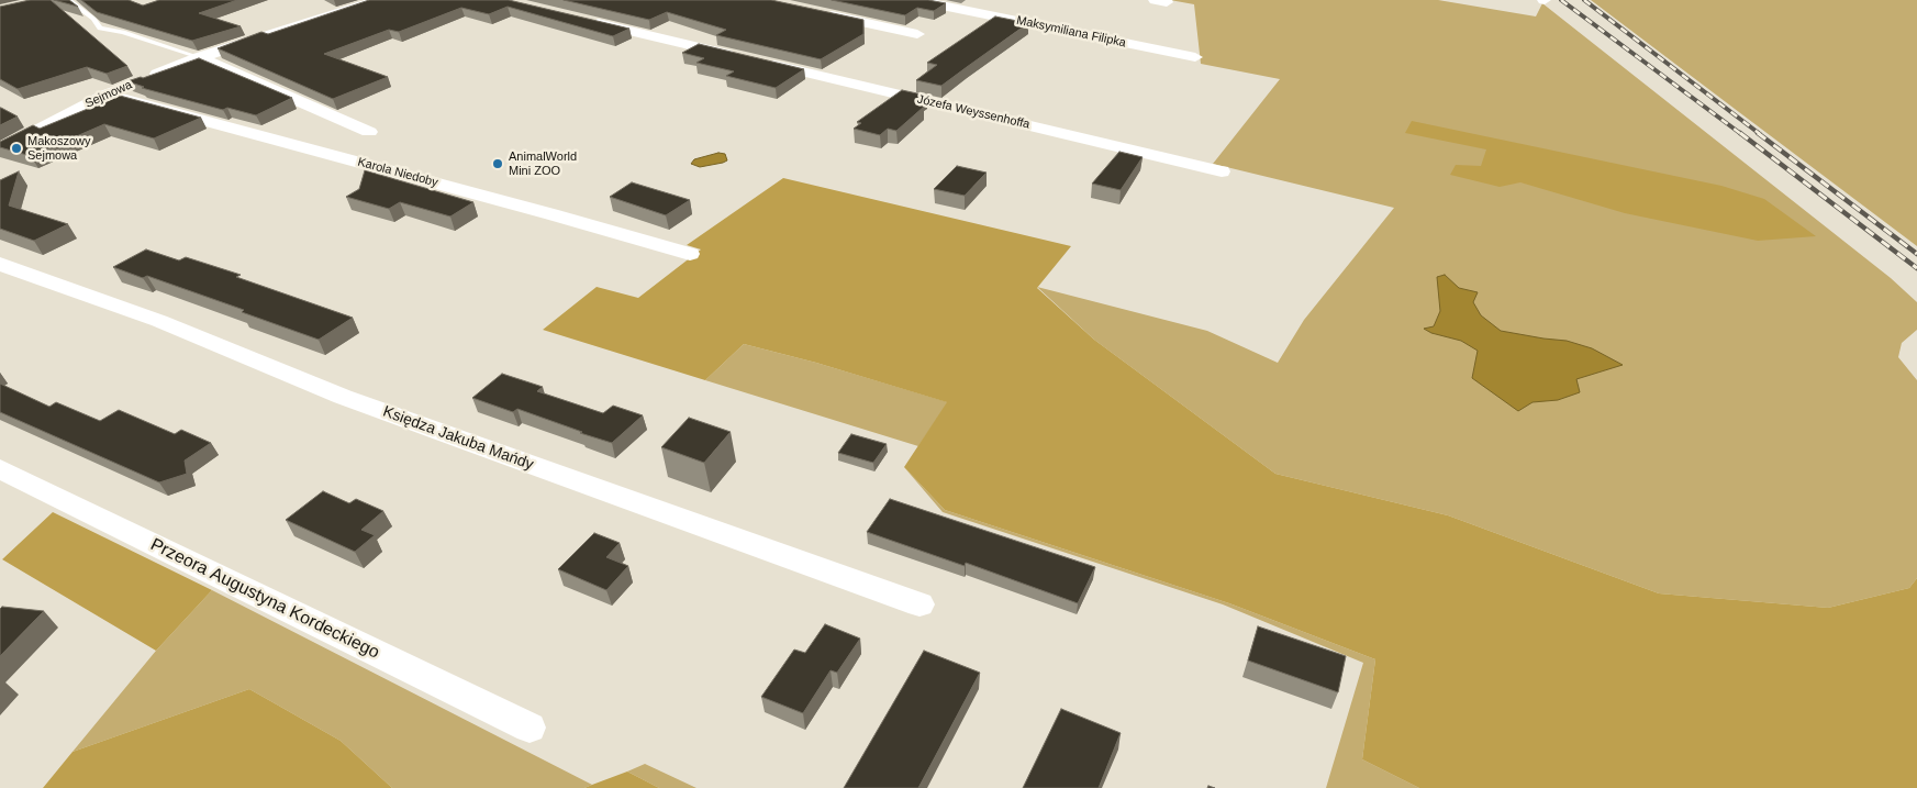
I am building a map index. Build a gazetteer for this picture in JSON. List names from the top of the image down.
{
  "streets": {
    "street": [
      "Maksymiliana Filipka",
      "Sejmowa",
      "Józefa Weyssenhoffa",
      "Karola Niedoby",
      "Księdza Jakuba Mańdy",
      "Przeora Augustyna Kordeckiego"
    ]
  },
  "crossings": [
    ["Sejmowa", "Karola Niedoby"]
  ],
  "places": ["Makoszowy Sejmowa", "AnimalWorld Mini ZOO"]
}
